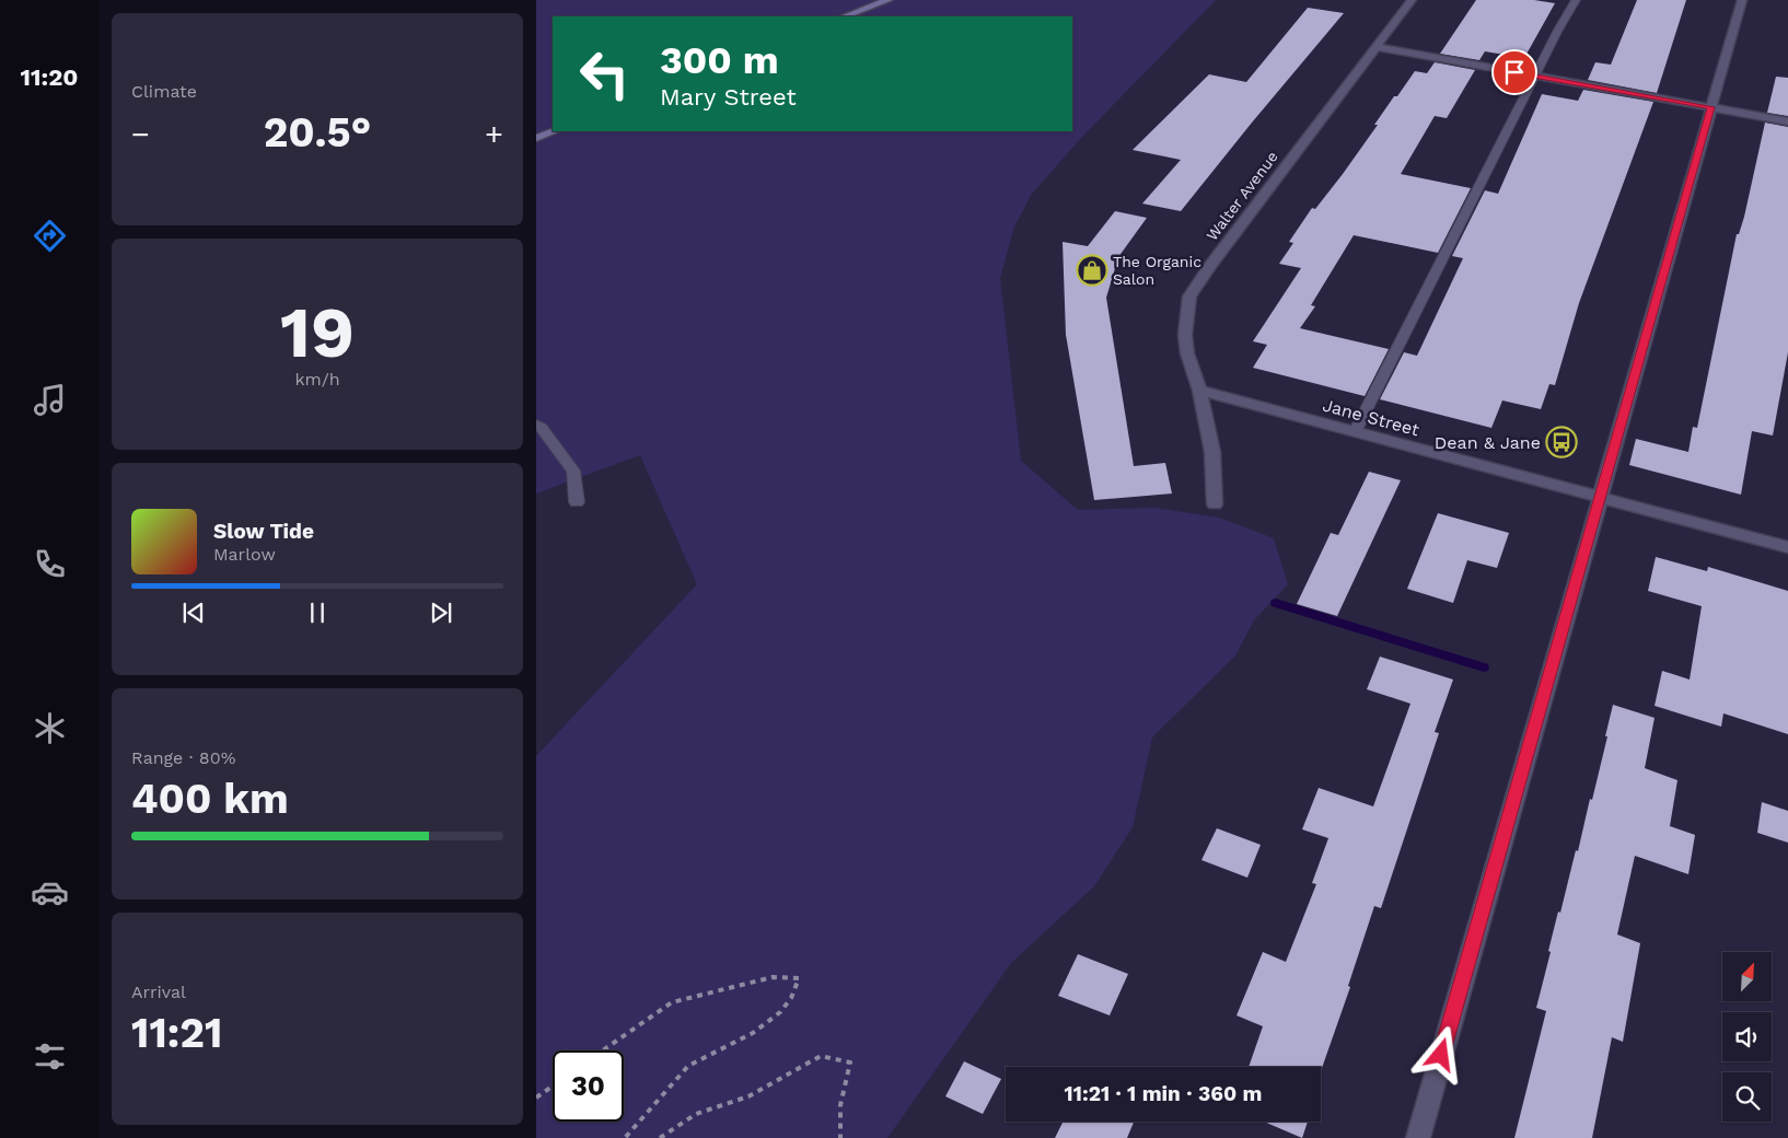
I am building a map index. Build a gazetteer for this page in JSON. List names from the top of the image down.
{
  "streets": {
    "street": ["Walter Avenue", "Jane Street"]
  },
  "crossings": [
    ["Walter Avenue", "Jane Street"]
  ],
  "places": {
    "shop": ["The Organic Salon"],
    "bus stop": ["Dean & Jane"]
  },
  "north": "top right",
  "page": {
    "tabs": "11:20",
    "tile": [
      "Climate",
      ["19", "km/h"],
      ["Range · 80%", "400 km"],
      ["Arrival", "11:21"]
    ],
    "turn": ["300 m", "Mary Street"],
    "heat": ["−", "20.5°", "+"],
    "song": ["Slow Tide", "Marlow"],
    "limit": "30",
    "trip": "11:21 · 1 min · 360 m"
  }
}
